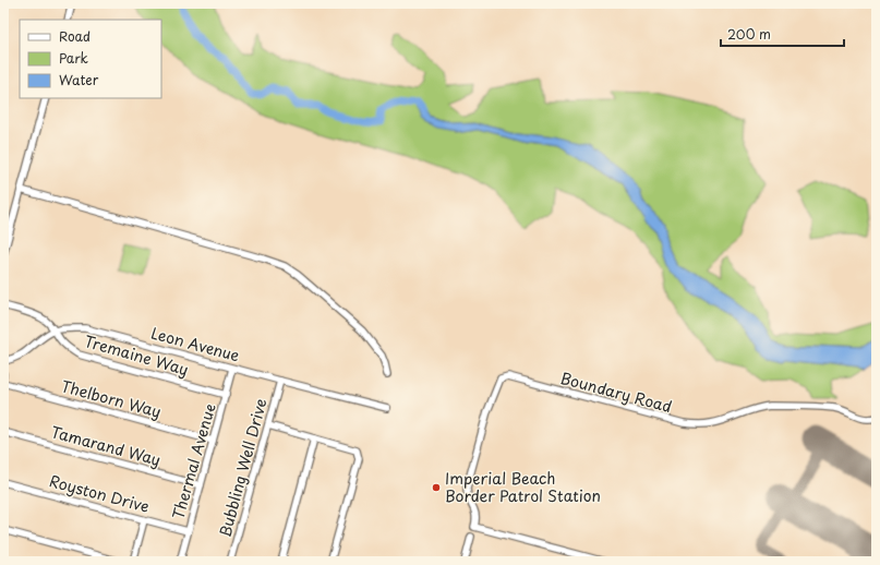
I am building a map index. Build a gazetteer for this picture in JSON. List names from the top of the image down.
{
  "streets": {
    "street": [
      "Leon Avenue",
      "Tremaine Way",
      "Boundary Road",
      "Thelborn Way",
      "Tamarand Way",
      "Thermal Avenue",
      "Bubbling Well Drive",
      "Royston Drive"
    ]
  },
  "crossings": [
    ["Leon Avenue", "Tremaine Way"],
    ["Leon Avenue", "Thermal Avenue"],
    ["Leon Avenue", "Bubbling Well Drive"],
    ["Tremaine Way", "Thermal Avenue"],
    ["Thelborn Way", "Thermal Avenue"],
    ["Tamarand Way", "Thermal Avenue"],
    ["Thermal Avenue", "Royston Drive"]
  ],
  "places": ["Imperial Beach Border Patrol Station"],
  "legend": ["Road", "Park", "Water"],
  "scale_bar": "200 m"
}
